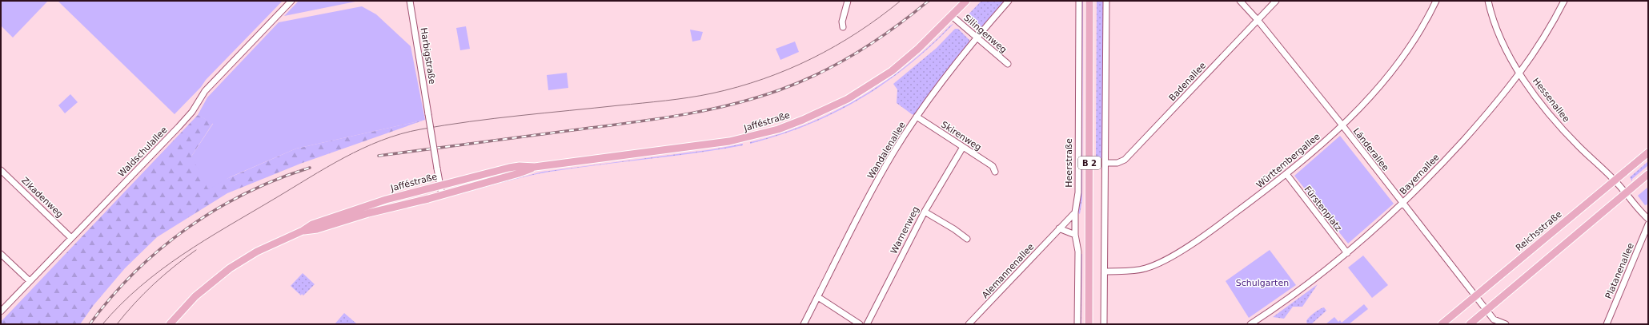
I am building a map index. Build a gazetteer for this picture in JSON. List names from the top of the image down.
{
  "streets": {
    "main road": ["Jafféstraße", "B 2", "Reichsstraße"],
    "street": [
      "Silingenweg",
      "Harbigstraße",
      "Badenallee",
      "Hessenallee",
      "Skirenweg",
      "Länderallee",
      "Wandalenallee",
      "Waldschulallee",
      "Württembergallee",
      "Heerstraße",
      "Bayernallee",
      "Zikadenweg",
      "Fürstenplatz",
      "Warnenweg",
      "Alemannenallee",
      "Platanenallee"
    ]
  },
  "crossings": [
    ["Silingenweg", "Jafféstraße"],
    ["Silingenweg", "Wandalenallee"],
    ["Harbigstraße", "Jafféstraße"],
    ["Badenallee", "Länderallee"],
    ["Hessenallee", "Bayernallee"],
    ["Hessenallee", "Reichsstraße"],
    ["Skirenweg", "Wandalenallee"],
    ["Skirenweg", "Warnenweg"],
    ["Länderallee", "Württembergallee"],
    ["Länderallee", "Bayernallee"],
    ["Länderallee", "Reichsstraße"],
    ["Waldschulallee", "Zikadenweg"],
    ["Württembergallee", "Fürstenplatz"],
    ["Heerstraße", "Alemannenallee"],
    ["Bayernallee", "Fürstenplatz"]
  ],
  "parks": ["Schulgarten"]
}
